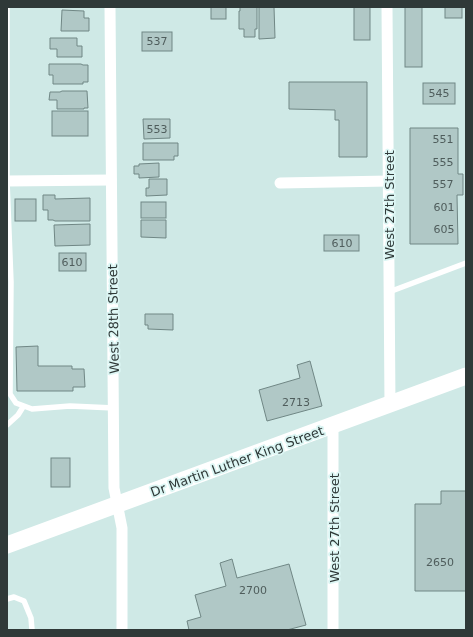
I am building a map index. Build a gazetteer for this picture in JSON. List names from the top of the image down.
{
  "streets": {
    "main road": ["Dr Martin Luther King Street"],
    "street": ["West 27th Street", "West 28th Street"]
  },
  "crossings": [
    ["West 27th Street", "Dr Martin Luther King Street"],
    ["West 28th Street", "Dr Martin Luther King Street"]
  ],
  "house_numbers": [
    "537",
    "545",
    "553",
    "551",
    "555",
    "557",
    "601",
    "605",
    "610",
    "610",
    "2713",
    "2650",
    "2700"
  ]
}
